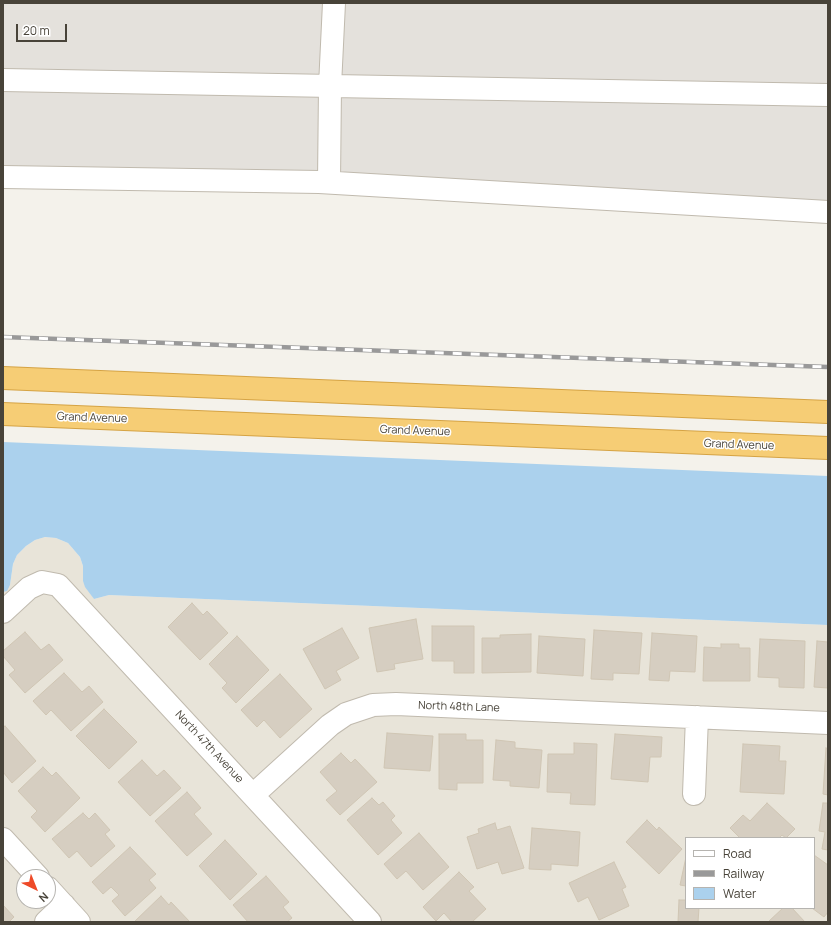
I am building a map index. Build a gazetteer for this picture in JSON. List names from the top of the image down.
{
  "streets": {
    "highway": ["Grand Avenue"],
    "street": ["North 48th Lane", "North 47th Avenue"]
  },
  "crossings": [
    ["North 48th Lane", "North 47th Avenue"]
  ],
  "legend": ["Road", "Railway", "Water"],
  "scale_bar": "20 m",
  "north": "bottom right"
}
